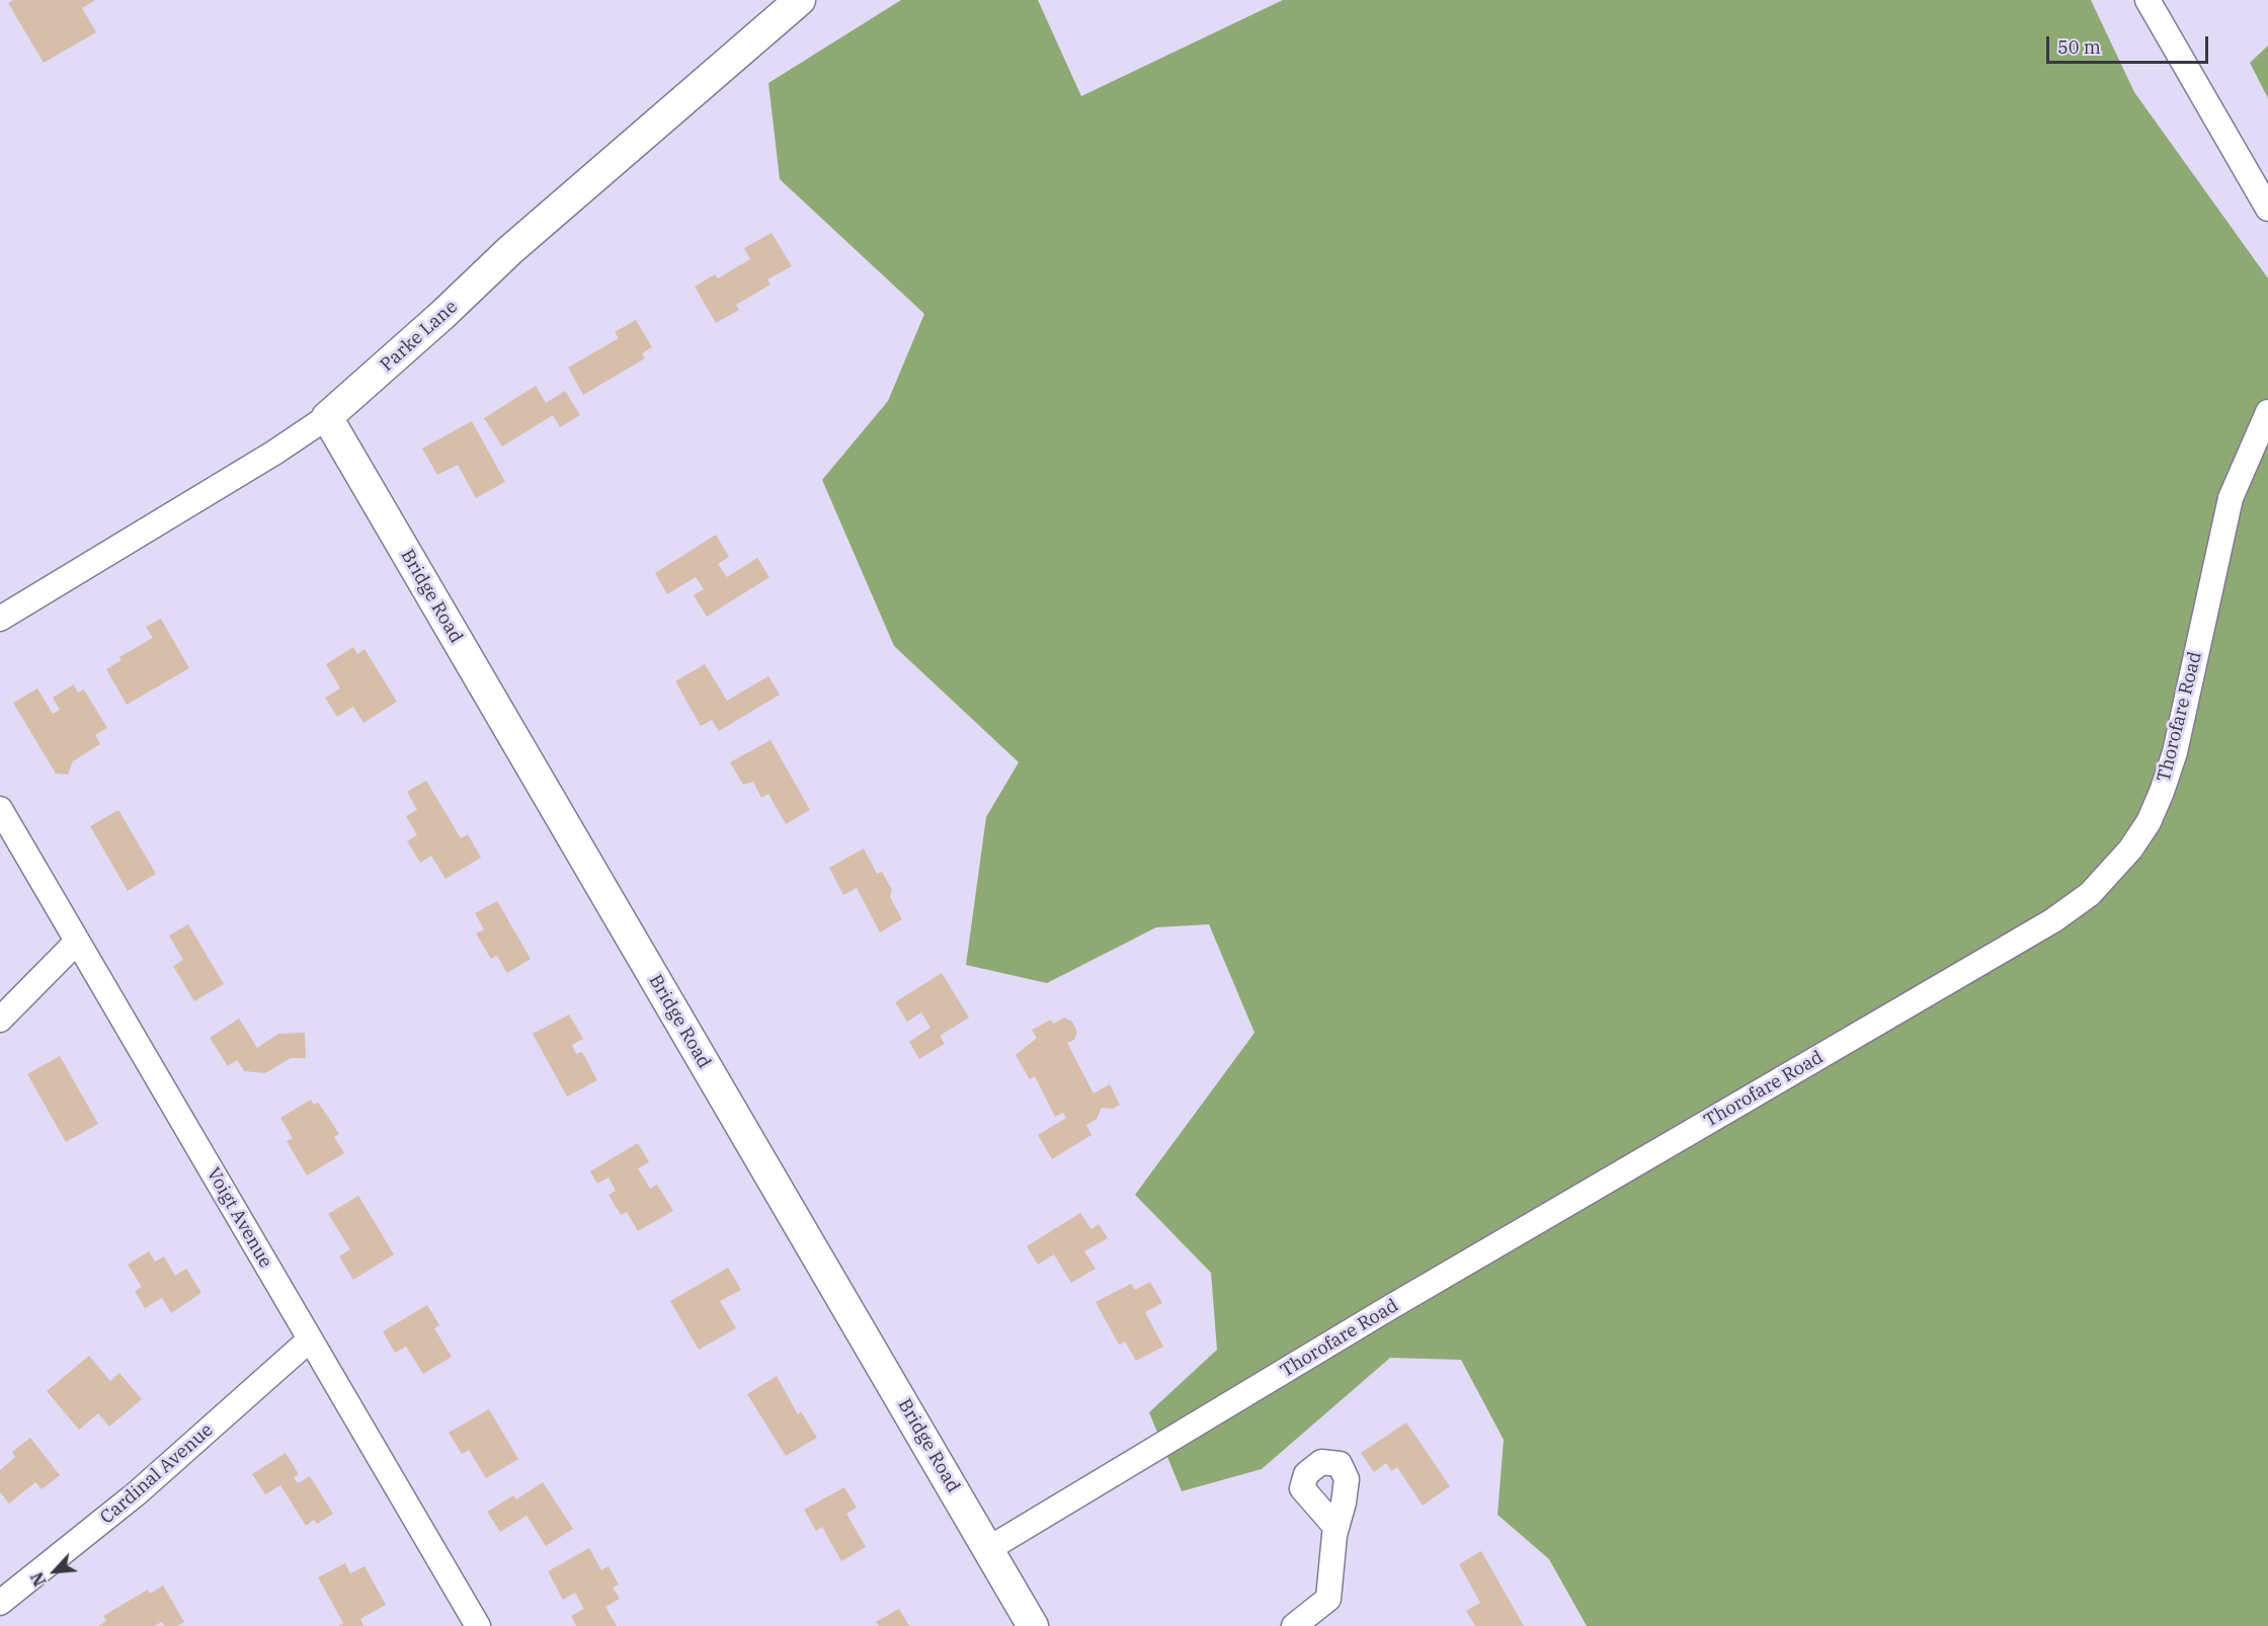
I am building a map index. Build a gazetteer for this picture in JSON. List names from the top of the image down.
{
  "streets": {
    "main road": ["Parke Lane", "Bridge Road"],
    "street": ["Thorofare Road", "Voigt Avenue", "Cardinal Avenue"]
  },
  "crossings": [
    ["Parke Lane", "Bridge Road"],
    ["Bridge Road", "Thorofare Road"],
    ["Voigt Avenue", "Cardinal Avenue"]
  ],
  "scale_bar": "50 m",
  "north": "bottom left"
}
